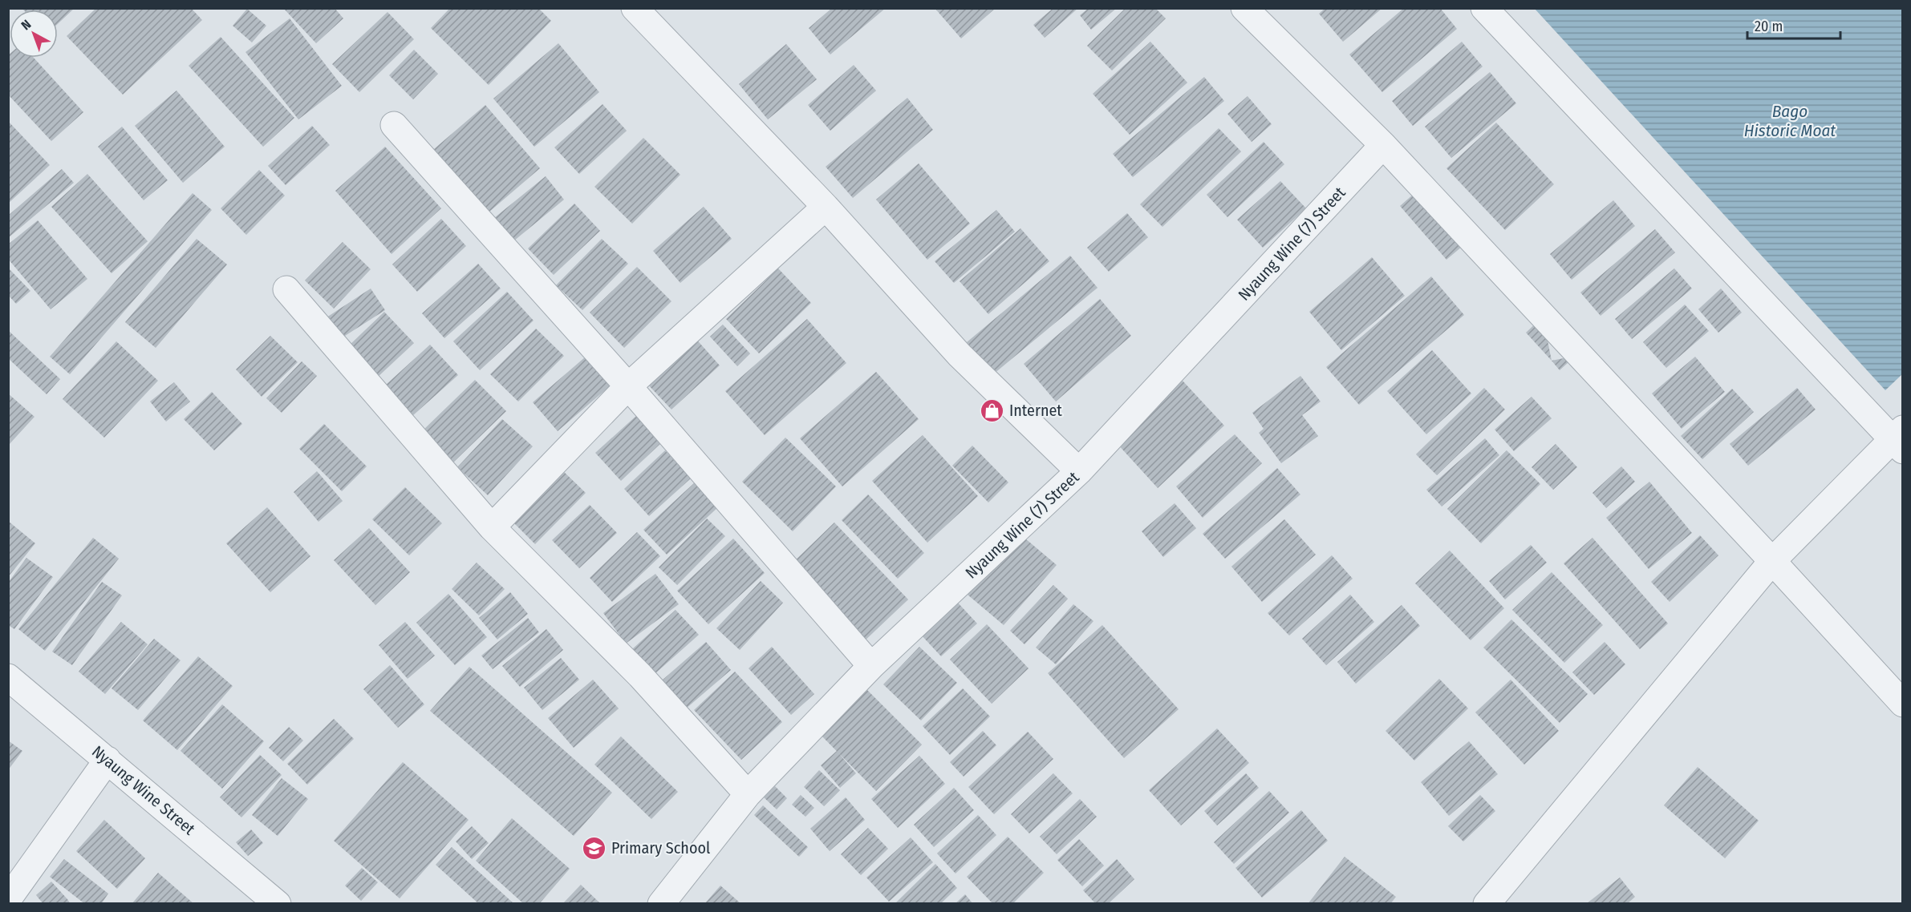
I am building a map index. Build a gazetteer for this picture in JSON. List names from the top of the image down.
{
  "streets": {
    "street": ["Nyaung Wine (7) Street", "Nyaung Wine Street"]
  },
  "water": ["Bago Historic Moat"],
  "places": {
    "shop": ["Internet"],
    "school or university": ["Primary School"]
  },
  "scale_bar": "20 m",
  "north": "top left"
}
